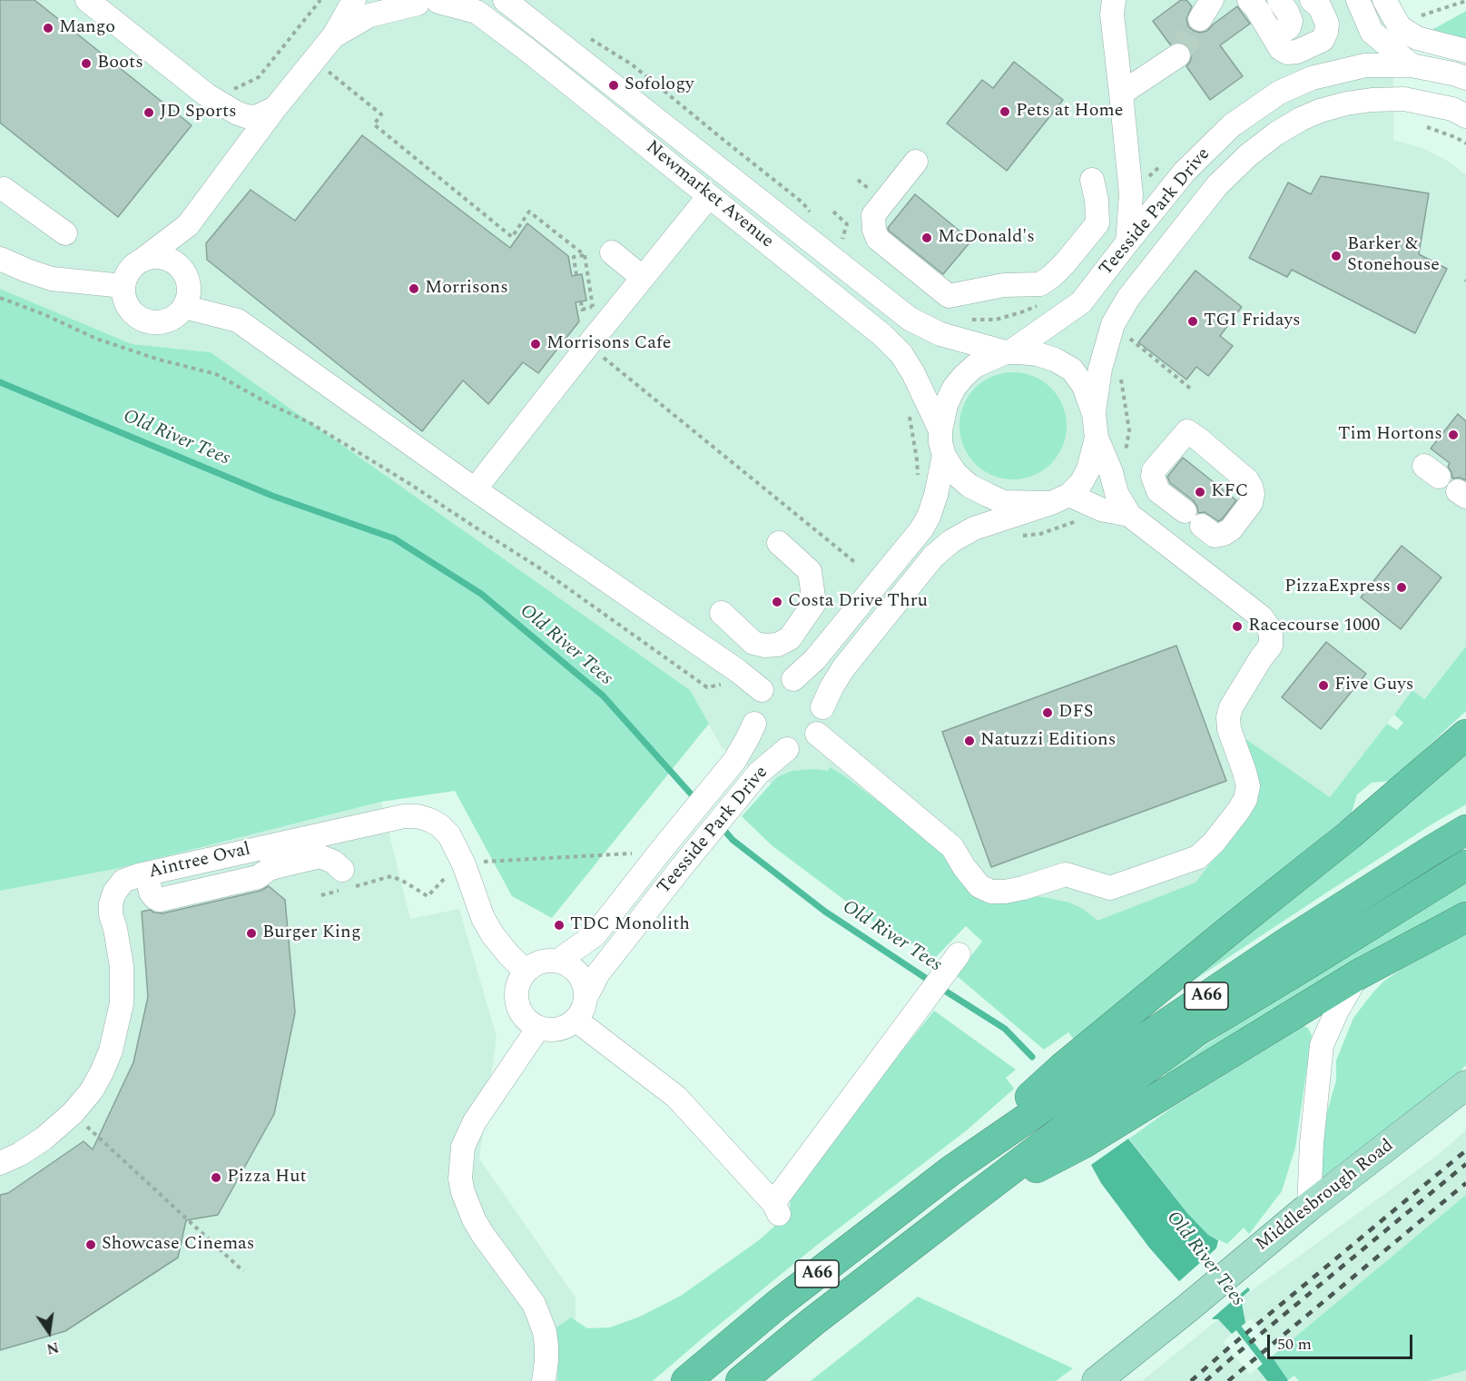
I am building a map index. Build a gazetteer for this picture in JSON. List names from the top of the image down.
{
  "streets": {
    "highway": ["A66"],
    "main road": ["Middlesbrough Road"],
    "street": ["Newmarket Avenue", "Teesside Park Drive", "Aintree Oval"]
  },
  "crossings": [
    ["Newmarket Avenue", "Teesside Park Drive"],
    ["Teesside Park Drive", "Aintree Oval"]
  ],
  "water": ["Old River Tees"],
  "places": [
    "Mango",
    "Boots",
    "Sofology",
    "Pets at Home",
    "JD Sports",
    "McDonald's",
    "Barker & Stonehouse",
    "Morrisons",
    "TGI Fridays",
    "Morrisons Cafe",
    "Tim Hortons",
    "KFC",
    "PizzaExpress",
    "Costa Drive Thru",
    "Racecourse 1000",
    "Five Guys",
    "DFS",
    "Natuzzi Editions",
    "TDC Monolith",
    "Burger King",
    "Pizza Hut",
    "Showcase Cinemas"
  ],
  "scale_bar": "50 m",
  "north": "bottom"
}
